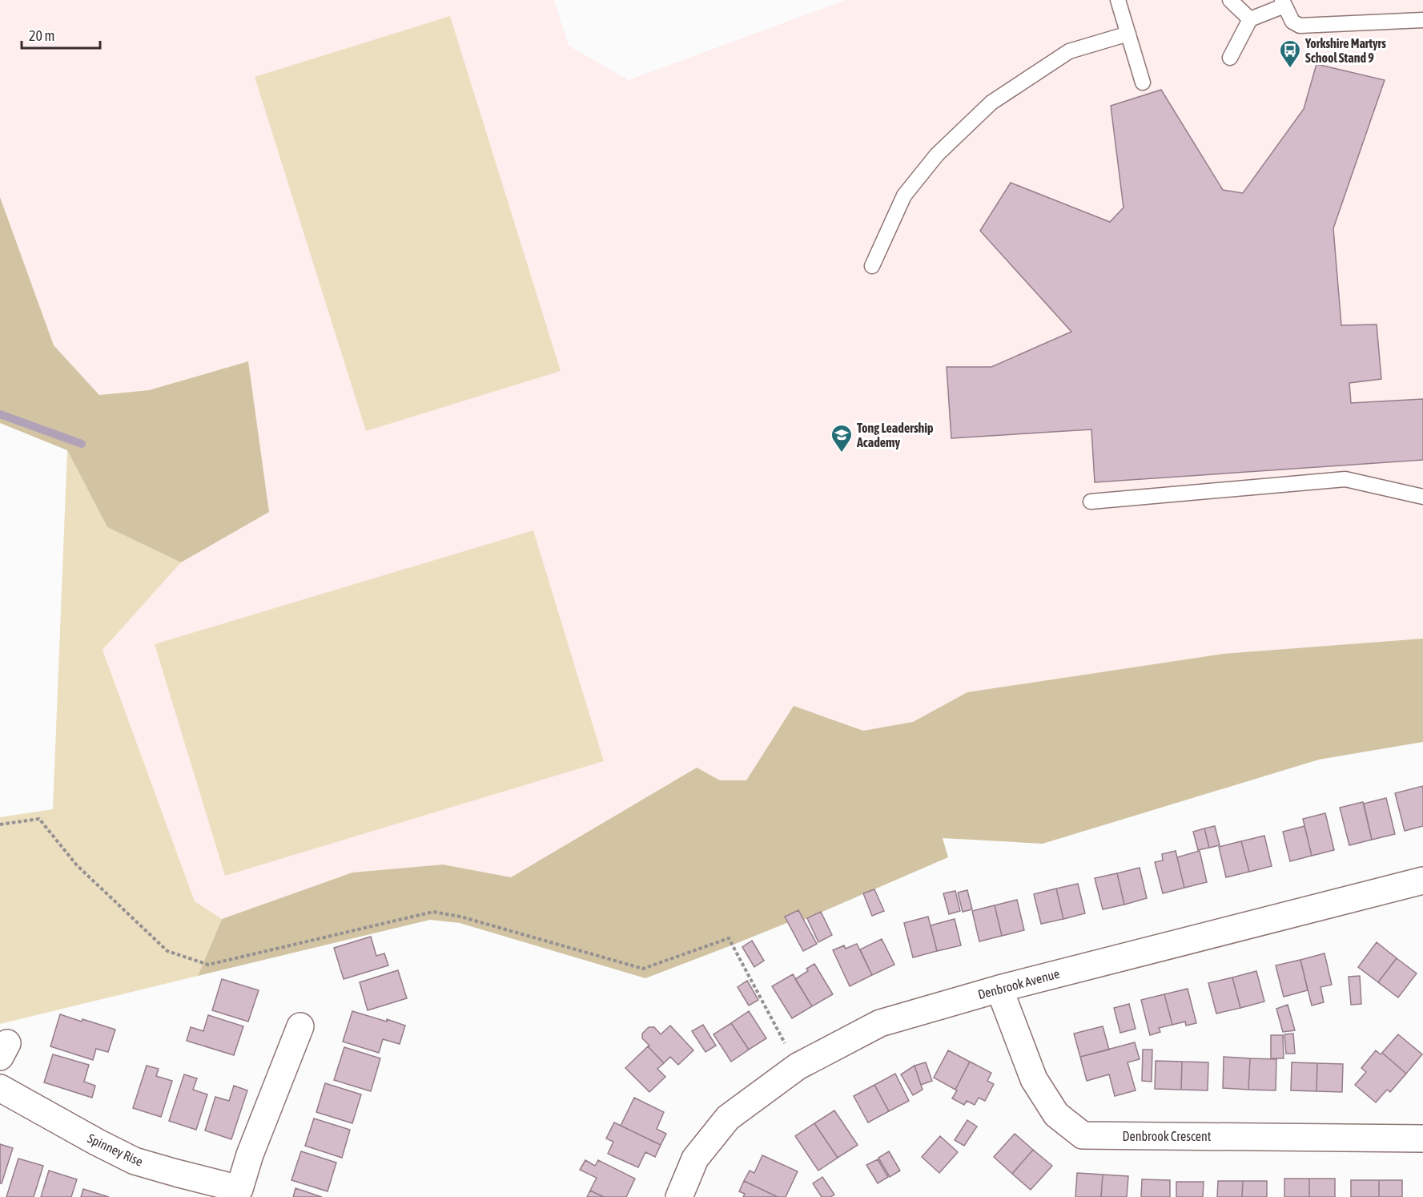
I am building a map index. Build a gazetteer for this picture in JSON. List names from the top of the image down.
{
  "streets": {
    "street": ["Denbrook Avenue", "Denbrook Crescent", "Spinney Rise"]
  },
  "crossings": [
    ["Denbrook Avenue", "Denbrook Crescent"]
  ],
  "places": {
    "bus stop": ["Yorkshire Martyrs School Stand 9"],
    "school or university": ["Tong Leadership Academy"]
  },
  "scale_bar": "20 m"
}
